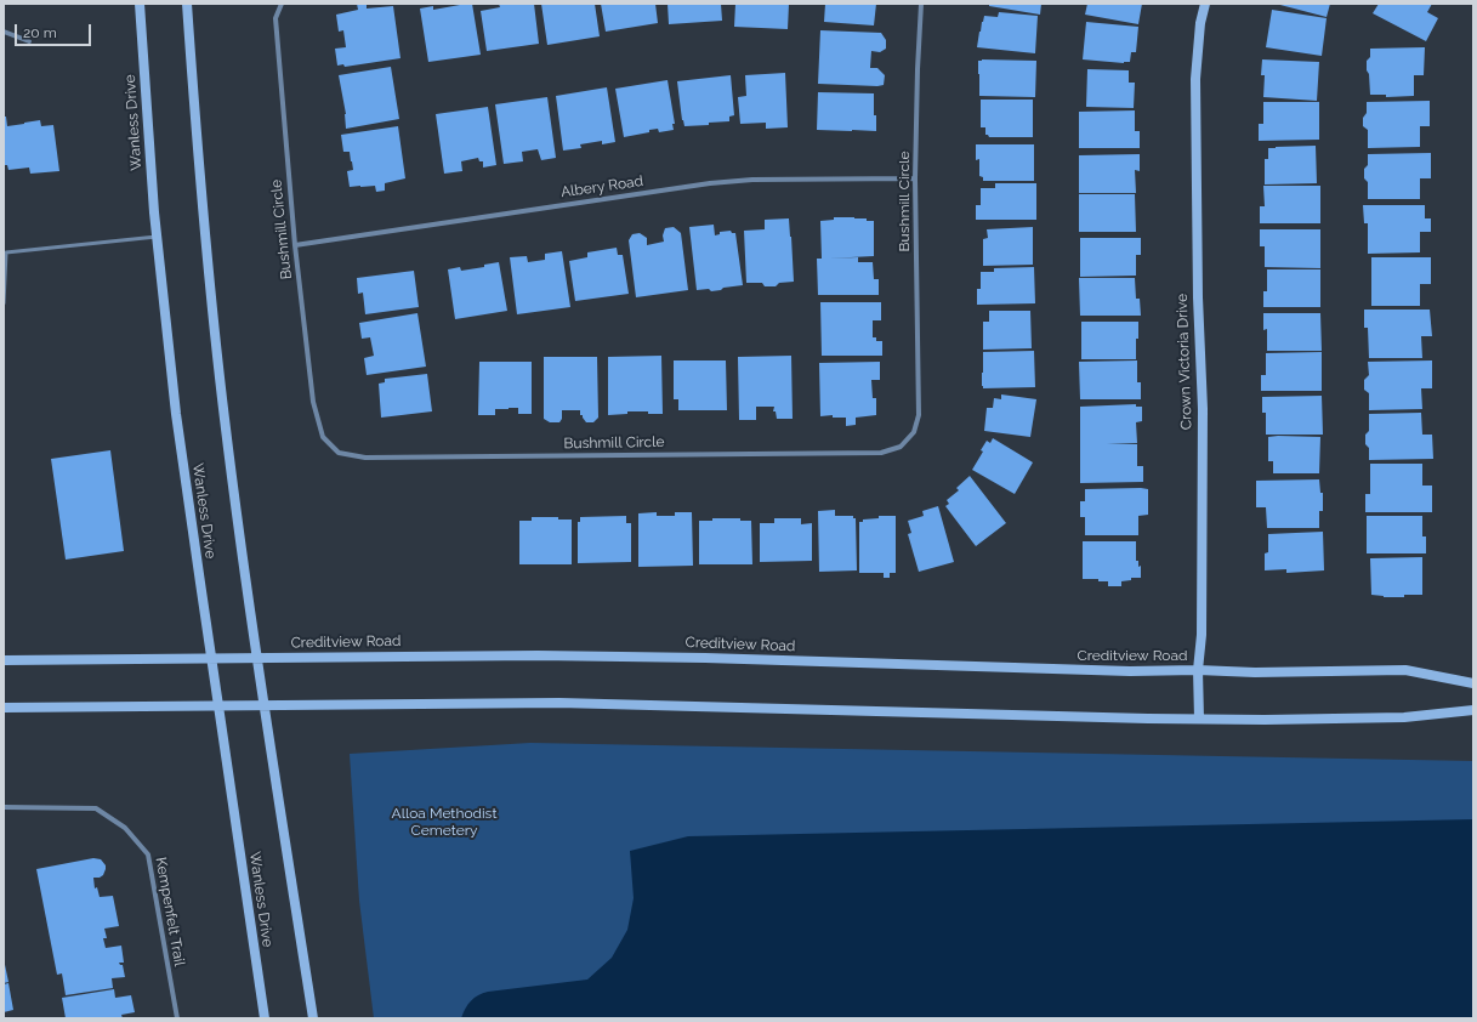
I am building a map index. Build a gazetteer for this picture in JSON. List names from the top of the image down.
{
  "streets": {
    "main road": ["Wanless Drive", "Crown Victoria Drive", "Creditview Road"],
    "street": ["Albery Road", "Bushmill Circle", "Kempenfelt Trail"]
  },
  "crossings": [
    ["Wanless Drive", "Creditview Road"],
    ["Albery Road", "Bushmill Circle"],
    ["Crown Victoria Drive", "Creditview Road"]
  ],
  "parks": ["Alloa Methodist Cemetery"],
  "scale_bar": "20 m"
}
